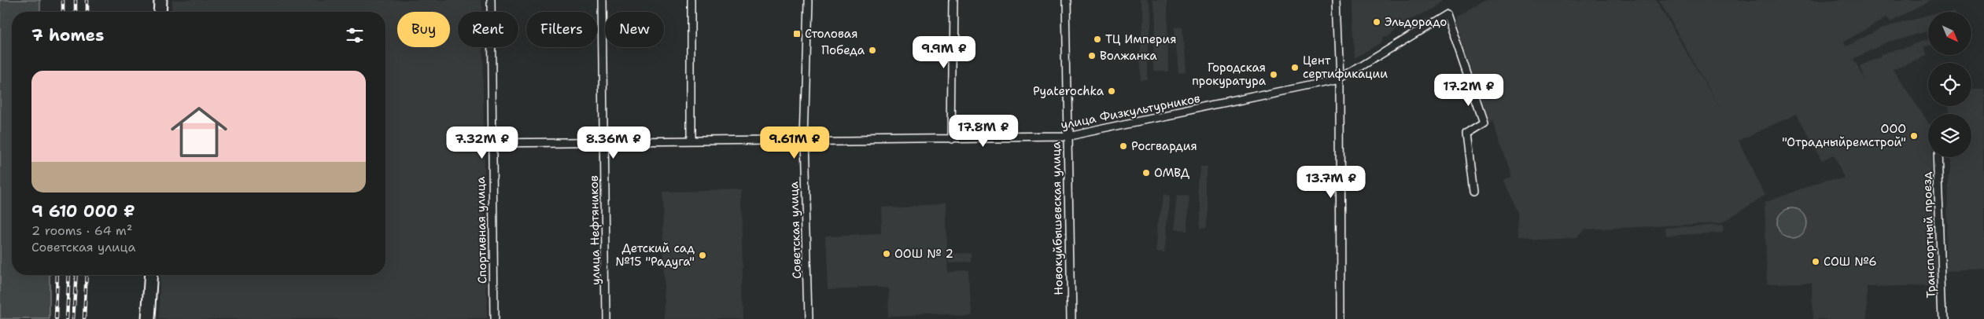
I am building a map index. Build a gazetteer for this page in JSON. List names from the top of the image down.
{
  "streets": {
    "street": [
      "улица Физкультурников",
      "Новокуйбышевская улица",
      "Спортивная улица",
      "улица Нефтяников",
      "Советская улица",
      "Транспортный проезд"
    ]
  },
  "crossings": [
    ["улица Физкультурников", "Новокуйбышевская улица"],
    ["улица Физкультурников", "Спортивная улица"],
    ["улица Физкультурников", "улица Нефтяников"],
    ["улица Физкультурников", "Советская улица"]
  ],
  "places": {
    "other": [
      "Эльдорадо",
      "ТЦ Империя",
      "Победа",
      "Волжанка",
      "Цент сертификации",
      "Городская прокуратура",
      "Pyaterochka",
      "ООО \"Отрадныйремстрой\"",
      "Росгвардия",
      "ОМВД",
      "ООШ № 2",
      "Детский сад №15 \"Радуга\"",
      "СОШ №6"
    ],
    "transit": ["Столовая"]
  },
  "north": "bottom right",
  "page": {
    "chip": [
      "Buy",
      "Rent",
      "Filters",
      "New"
    ],
    "heading": "7 homes",
    "price": [
      "9.9M ₽",
      "17.2M ₽",
      "17.8M ₽",
      "7.32M ₽",
      "8.36M ₽",
      "9.61M ₽",
      "13.7M ₽"
    ],
    "list": [
      {
        "name": "9 610 000 ₽",
        "note": "2 rooms · 64 m² · Советская улица"
      }
    ]
  }
}
